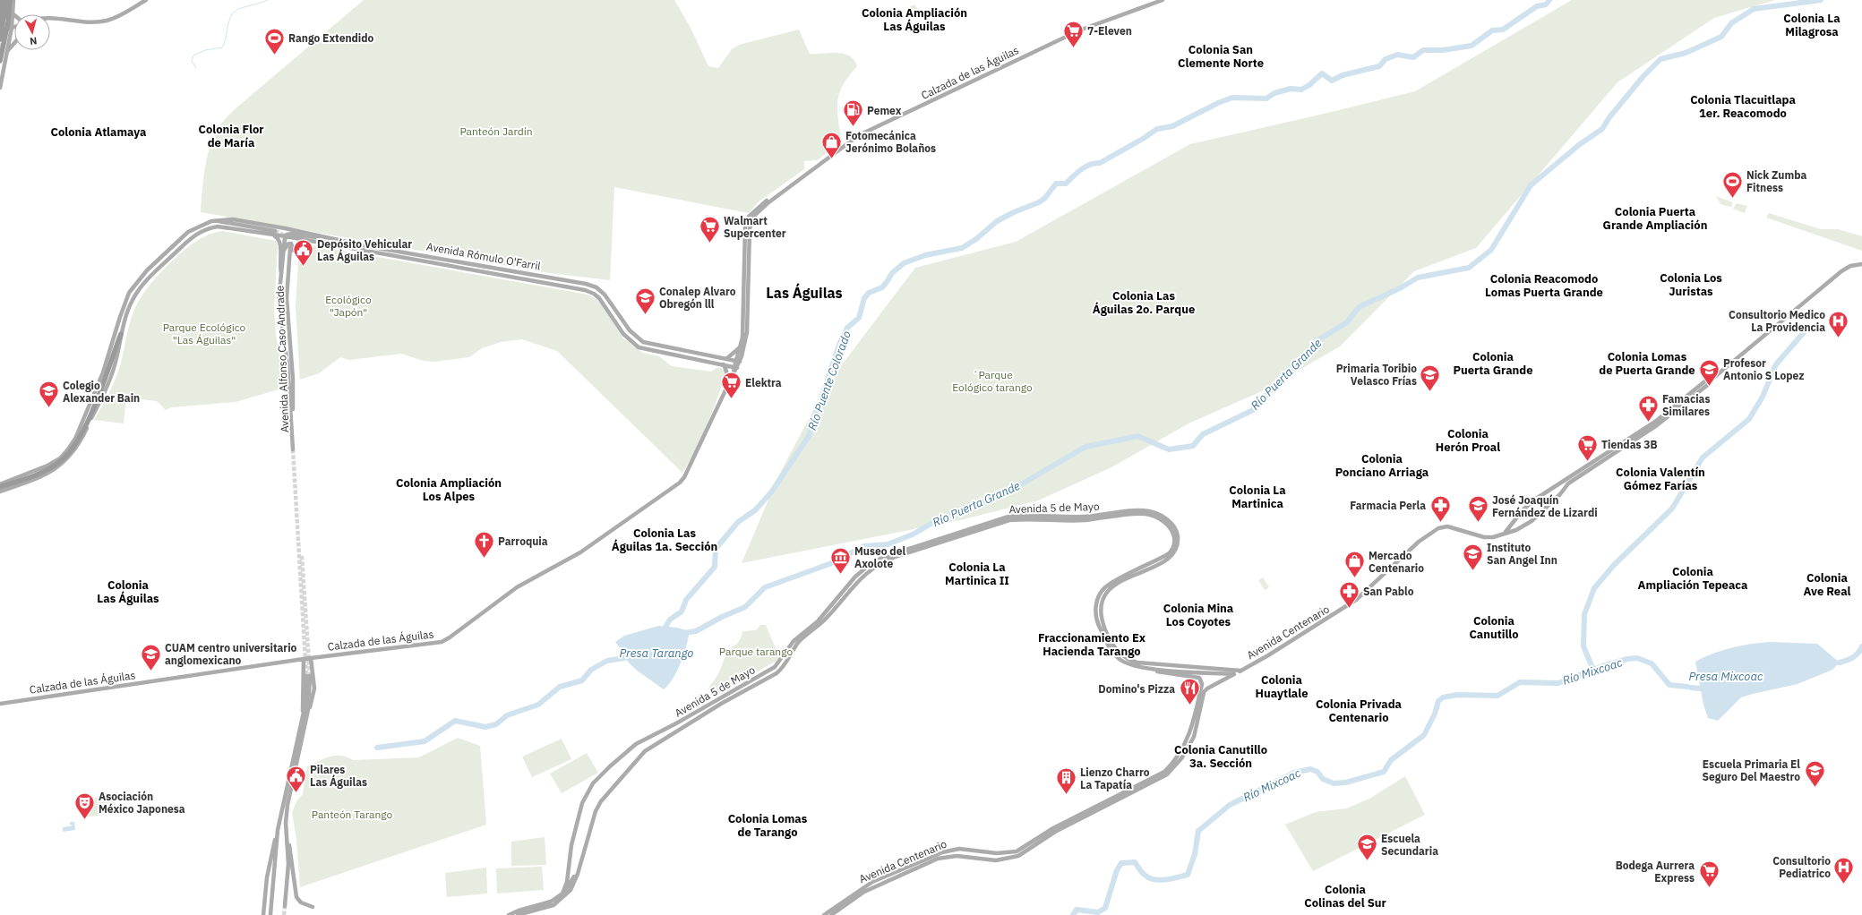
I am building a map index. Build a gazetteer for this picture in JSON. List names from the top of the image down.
{
  "streets": {
    "main road": [
      "Calzada de las Águilas",
      "Avenida Rómulo O'Farril",
      "Avenida Alfonso Caso Andrade",
      "Avenida 5 de Mayo",
      "Avenida Centenario"
    ]
  },
  "crossings": [
    ["Calzada de las Águilas", "Avenida Rómulo O'Farril"],
    ["Avenida Rómulo O'Farril", "Avenida Alfonso Caso Andrade"],
    ["Avenida 5 de Mayo", "Avenida Centenario"]
  ],
  "districts": [
    "Colonia Ampliación Las Águilas",
    "Colonia La Milagrosa",
    "Colonia San Clemente Norte",
    "Colonia Tlacuitlapa 1er. Reacomodo",
    "Colonia Flor de María",
    "Colonia Atlamaya",
    "Colonia Puerta Grande Ampliación",
    "Colonia Los Juristas",
    "Colonia Reacomodo Lomas Puerta Grande",
    "Las Águilas",
    "Colonia Las Águilas 2o. Parque",
    "Colonia Puerta Grande",
    "Colonia Lomas de Puerta Grande",
    "Colonia Herón Proal",
    "Colonia Ponciano Arriaga",
    "Colonia Valentín Gómez Farías",
    "Colonia Ampliación Los Alpes",
    "Colonia La Martinica",
    "Colonia Las Águilas 1a. Sección",
    "Colonia La Martinica II",
    "Colonia Ampliación Tepeaca",
    "Colonia Ave Real",
    "Colonia Las Águilas",
    "Colonia Mina Los Coyotes",
    "Colonia Canutillo",
    "Fraccionamiento Ex Hacienda Tarango",
    "Colonia Huaytlale",
    "Colonia Privada Centenario",
    "Colonia Canutillo 3a. Sección",
    "Colonia Lomas de Tarango",
    "Colonia Colinas del Sur"
  ],
  "water": [
    "Río Puerta Grande",
    "Río Puente Colorado",
    "Presa Tarango",
    "Río Mixcoac",
    "Presa Mixcoac"
  ],
  "parks": [
    "Panteón Jardín",
    "Ecológico \"Japón\"",
    "Parque Ecológico \"Las Águilas\"",
    "´Parque Eológico tarango",
    "Parque tarango",
    "Panteón Tarango"
  ],
  "places": {
    "supermarket": [
      "7-Eleven",
      "Walmart Supercenter",
      "Elektra",
      "Tiendas 3B",
      "Bodega Aurrera Express"
    ],
    "sports": ["Rango Extendido", "Nick Zumba Fitness"],
    "fuel station": ["Pemex"],
    "shop": ["Fotomecánica Jerónimo Bolaños", "Mercado Centenario"],
    "public building": ["Depósito Vehicular Las Águilas", "Pilares Las Águilas"],
    "school or university": [
      "Conalep Alvaro Obregón lll",
      "Profesor Antonio S Lopez",
      "Primaria Toribio Velasco Frías",
      "Colegio Alexander Bain",
      "José Joaquín Fernández de Lizardi",
      "Instituto San Angel Inn",
      "CUAM centro universitario anglomexicano",
      "Escuela Primaria El Seguro Del Maestro",
      "Escuela Secundaria"
    ],
    "hospital": ["Consultorio Medico La Providencia", "Consultorio Pediatrico"],
    "pharmacy": ["Famacias Similares", "Farmacia Perla", "San Pablo"],
    "church": ["Parroquia"],
    "museum": ["Museo del Axolote"],
    "restaurant": ["Domino's Pizza"],
    "building": ["Lienzo Charro La Tapatía"],
    "theatre": ["Asociación México Japonesa"]
  },
  "north": "bottom"
}
